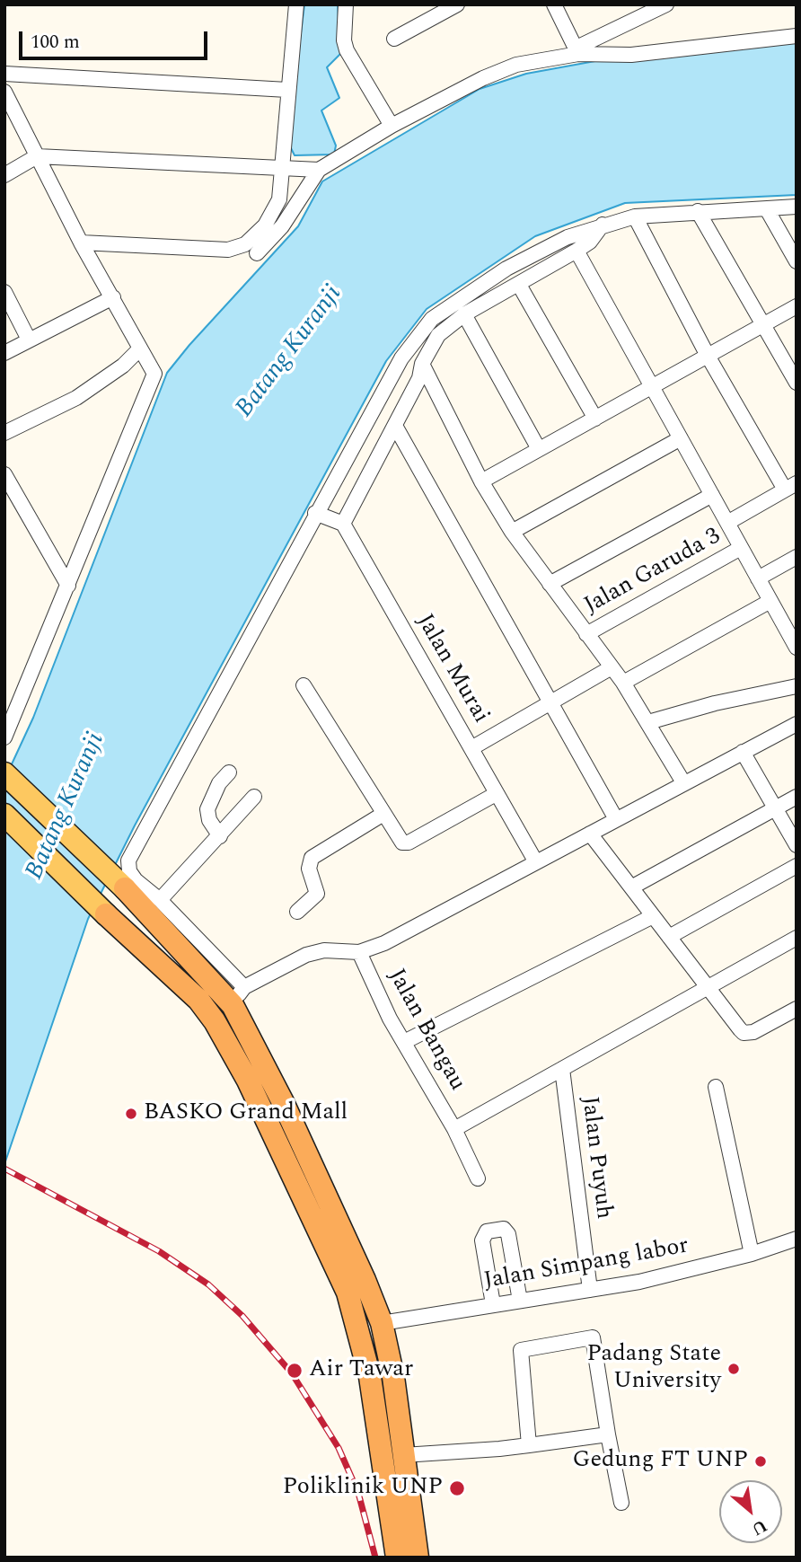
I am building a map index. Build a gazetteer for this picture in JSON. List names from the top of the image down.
{
  "streets": {
    "street": [
      "Jalan Garuda 3",
      "Jalan Murai",
      "Jalan Bangau",
      "Jalan Puyuh",
      "Jalan Simpang labor"
    ]
  },
  "crossings": [
    ["Jalan Puyuh", "Jalan Simpang labor"]
  ],
  "water": ["Batang Kuranji"],
  "places": [
    "BASKO Grand Mall",
    "Padang State University",
    "Air Tawar",
    "Gedung FT UNP",
    "Poliklinik UNP"
  ],
  "scale_bar": "100 m",
  "north": "bottom right"
}
